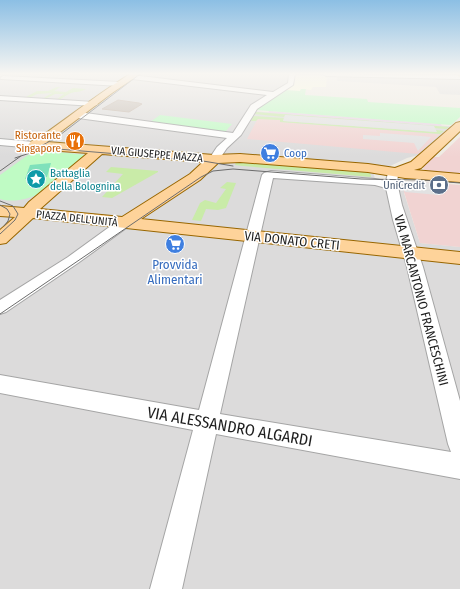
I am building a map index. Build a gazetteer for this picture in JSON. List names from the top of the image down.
{
  "streets": {
    "main road": ["VIA GIUSEPPE MAZZA", "PIAZZA DELL'UNITÀ", "VIA DONATO CRETI"],
    "street": ["VIA MARCANTONIO FRANCESCHINI", "VIA ALESSANDRO ALGARDI"]
  },
  "crossings": [
    ["VIA GIUSEPPE MAZZA", "PIAZZA DELL'UNITÀ"],
    ["PIAZZA DELL'UNITÀ", "VIA DONATO CRETI"],
    ["VIA DONATO CRETI", "VIA MARCANTONIO FRANCESCHINI"]
  ],
  "places": {
    "restaurant": ["Ristorante Singapore"],
    "supermarket": ["Coop", "Provvida Alimentari"],
    "place": ["Battaglia della Bolognina"],
    "bank": ["UniCredit"]
  }
}
